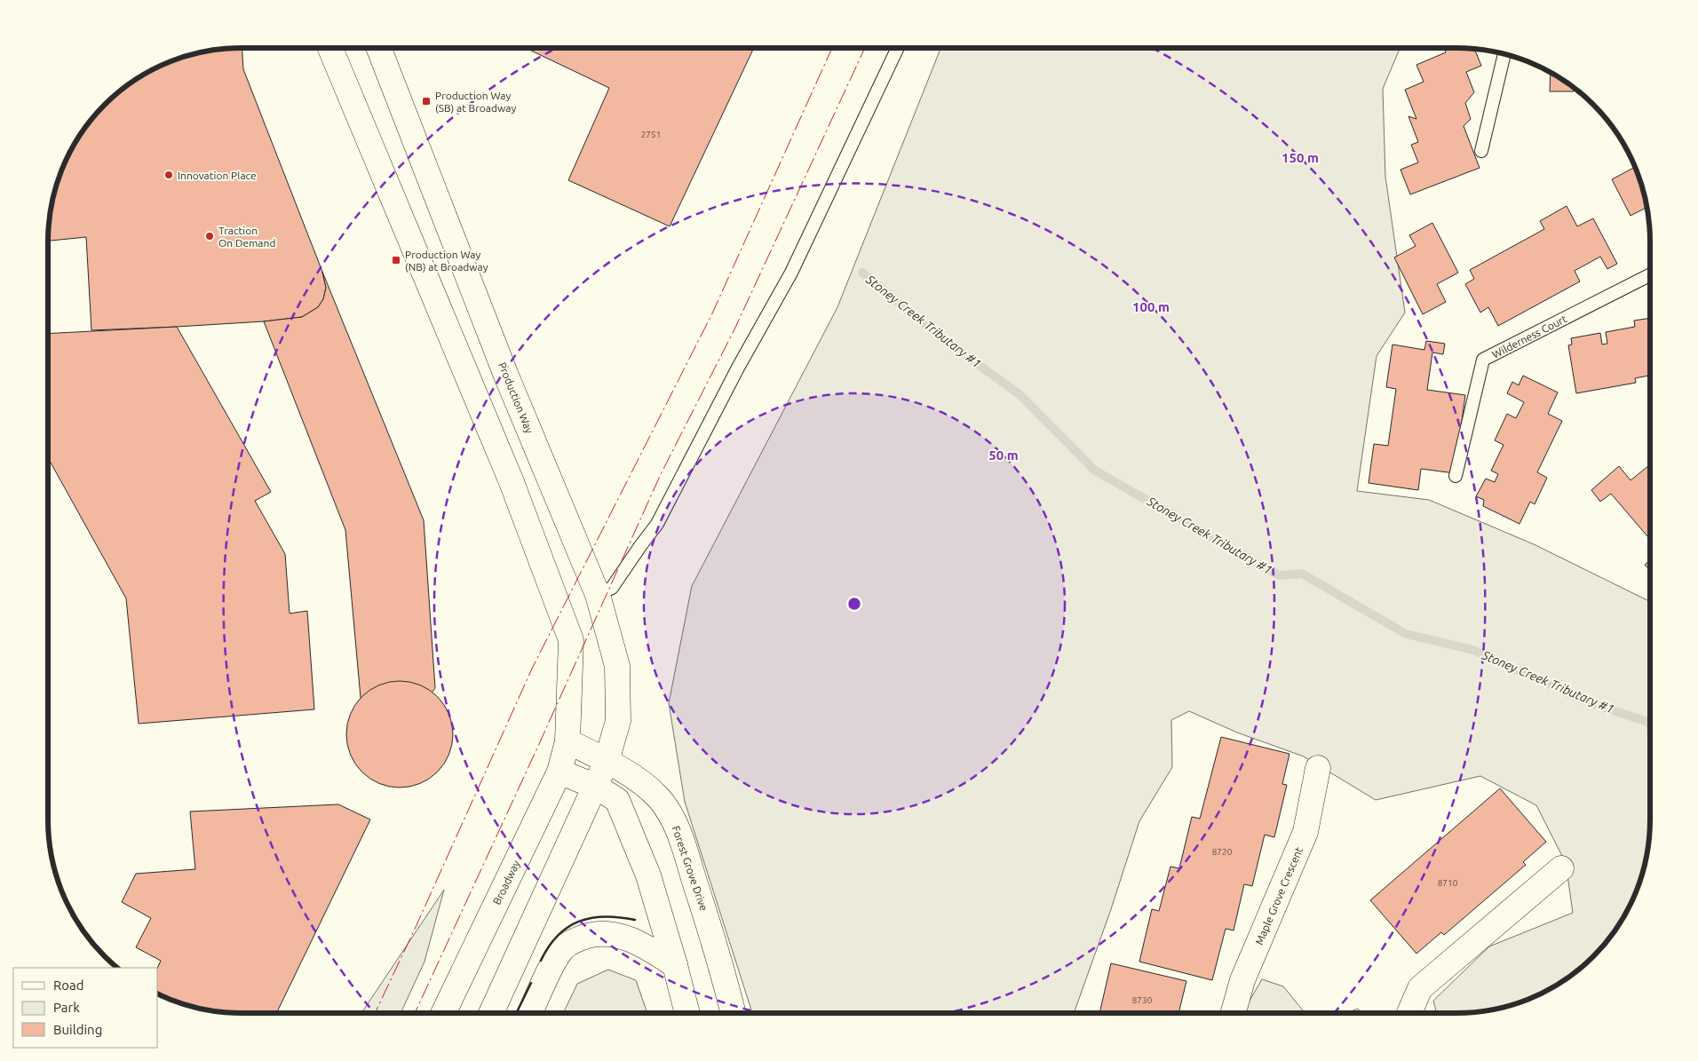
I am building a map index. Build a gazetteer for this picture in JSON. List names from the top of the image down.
{
  "streets": {
    "street": [
      "Production Way",
      "Forest Grove Drive",
      "Broadway",
      "Maple Grove Crescent"
    ],
    "lane": ["Wilderness Court"]
  },
  "crossings": [
    ["Production Way", "Forest Grove Drive"],
    ["Forest Grove Drive", "Broadway"]
  ],
  "water": ["Stoney Creek Tributary #1"],
  "places": {
    "transit": ["Production Way (SB) at Broadway", "Production Way (NB) at Broadway"],
    "other": ["Innovation Place", "Traction On Demand"]
  },
  "house_numbers": [
    "2751",
    "8720",
    "8710",
    "8730"
  ],
  "legend": ["Road", "Park", "Building"],
  "rings": ["150 m", "100 m", "50 m"]
}
